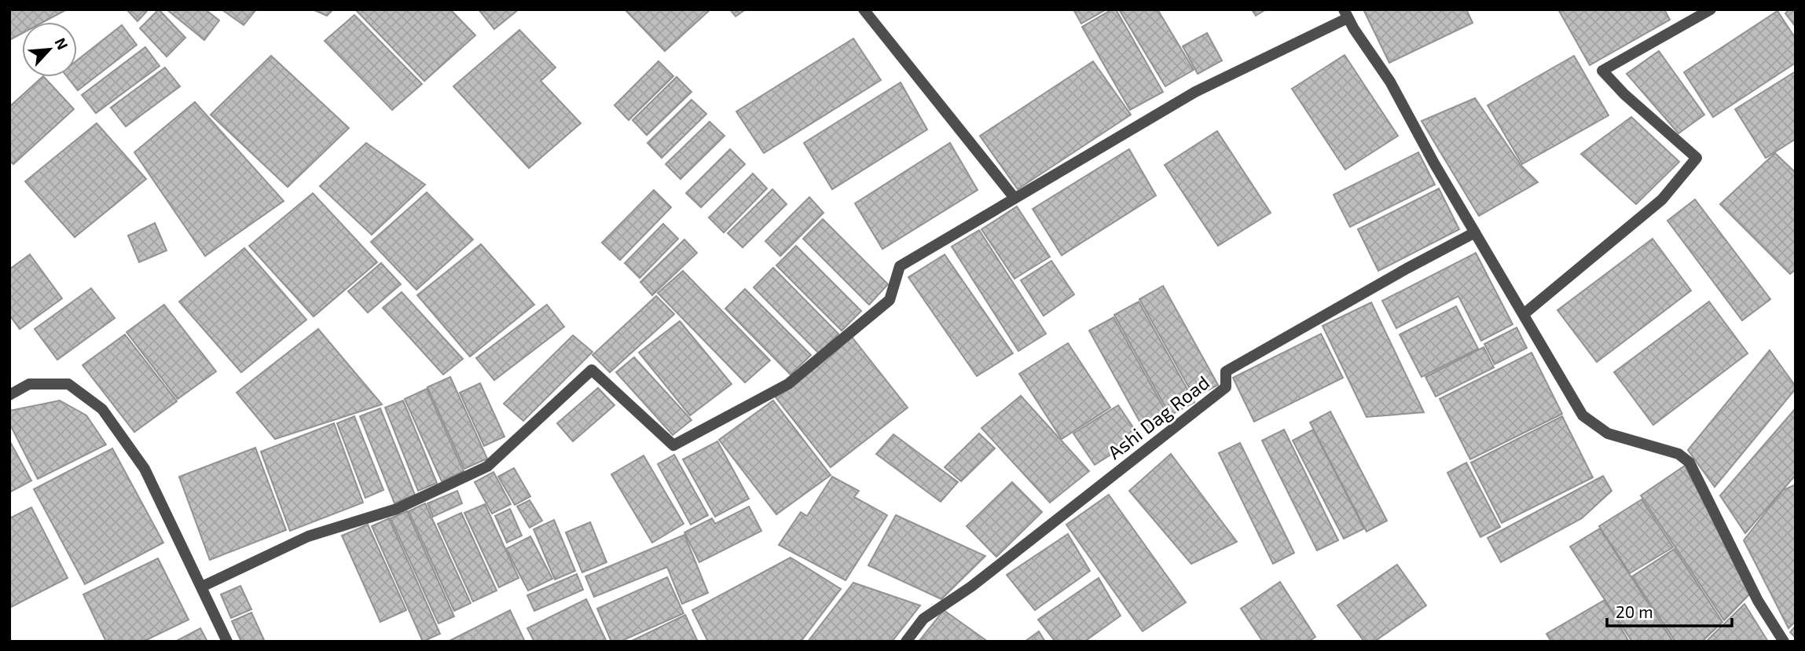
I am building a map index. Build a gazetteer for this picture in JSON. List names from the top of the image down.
{
  "streets": {
    "street": ["Ashi Dag Road"]
  },
  "scale_bar": "20 m",
  "north": "top right"
}
